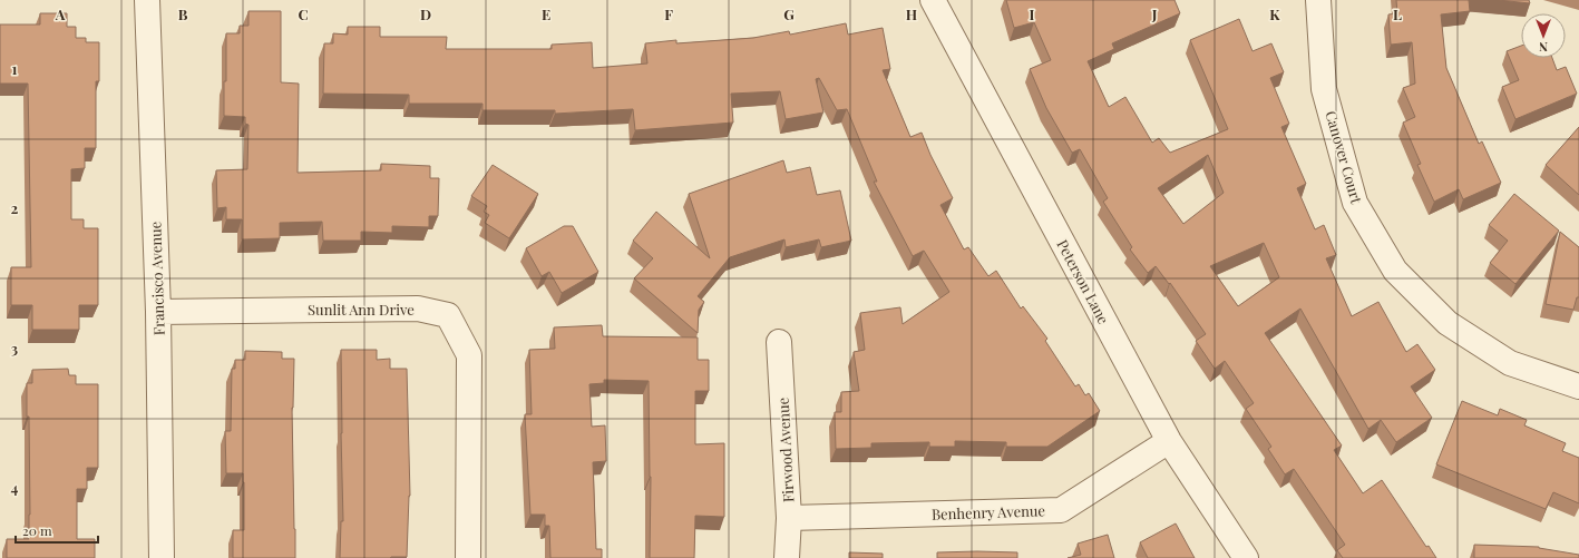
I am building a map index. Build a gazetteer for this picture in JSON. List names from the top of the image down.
{
  "streets": {
    "street": [
      "Canover Court",
      "Francisco Avenue",
      "Peterson Lane",
      "Sunlit Ann Drive",
      "Firwood Avenue",
      "Benhenry Avenue"
    ]
  },
  "crossings": [
    ["Francisco Avenue", "Sunlit Ann Drive"],
    ["Peterson Lane", "Benhenry Avenue"],
    ["Firwood Avenue", "Benhenry Avenue"]
  ],
  "scale_bar": "20 m",
  "north": "bottom",
  "grid": {
    "columns": [
      "A",
      "B",
      "C",
      "D",
      "E",
      "F",
      "G",
      "H",
      "I",
      "J",
      "K",
      "L"
    ],
    "rows": [
      "1",
      "2",
      "3",
      "4"
    ]
  }
}
